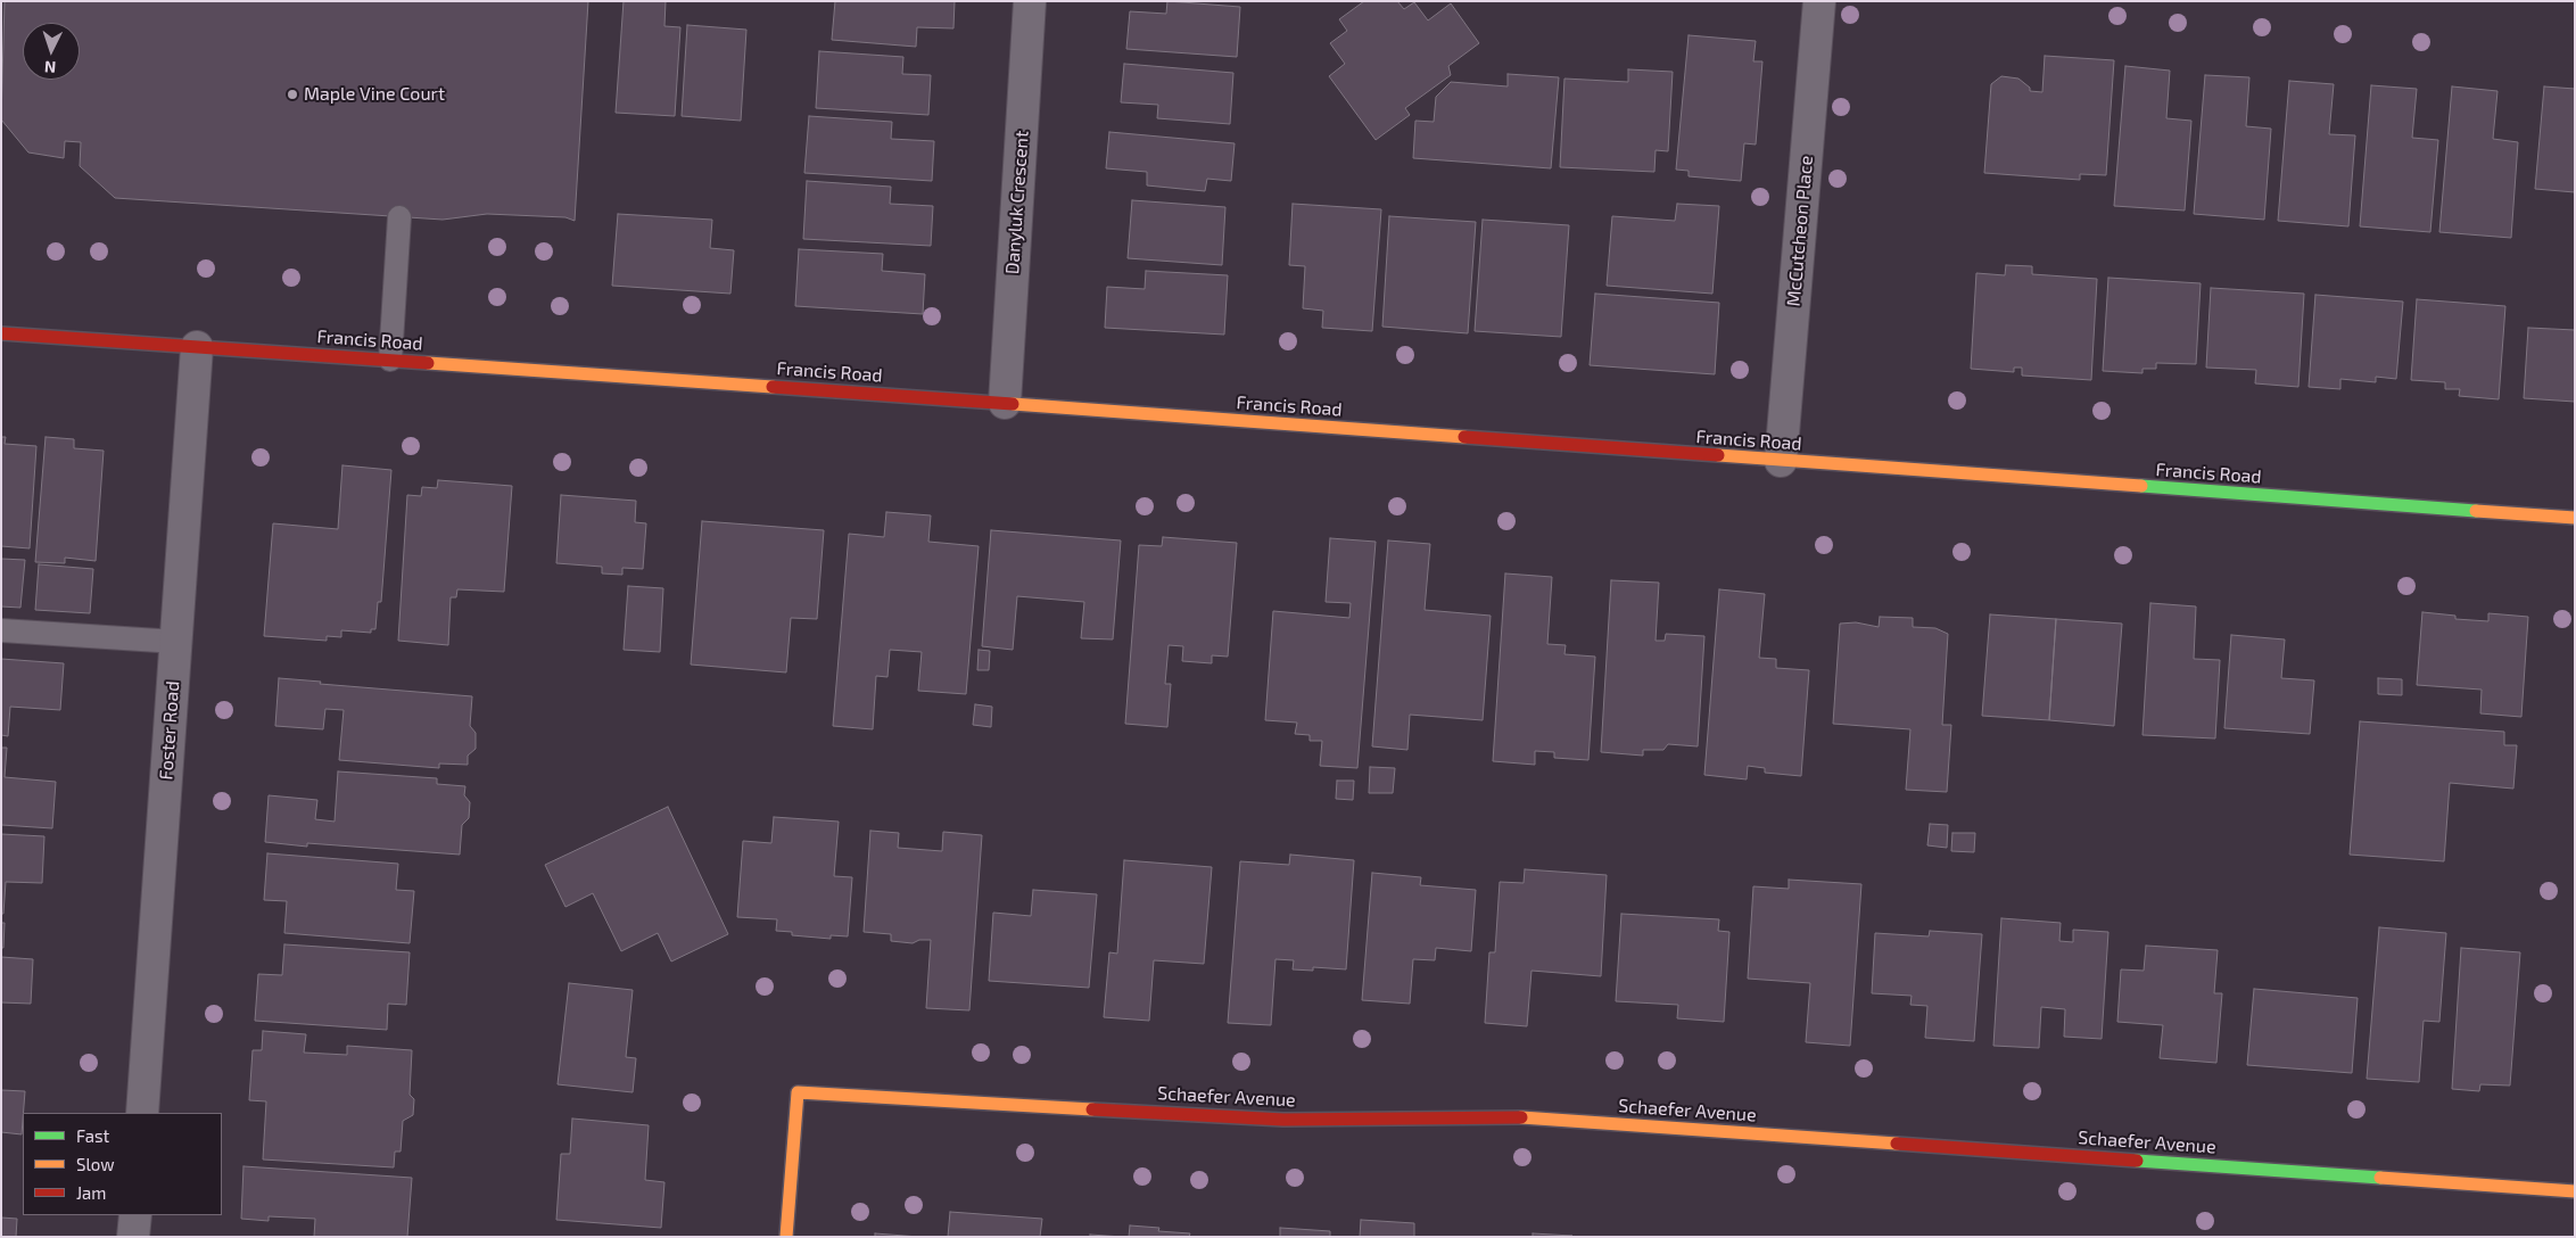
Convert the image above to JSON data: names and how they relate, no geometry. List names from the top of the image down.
{
  "streets": {
    "street": [
      "Danyluk Crescent",
      "McCutcheon Place",
      "Francis Road",
      "Foster Road",
      "Schaefer Avenue"
    ]
  },
  "crossings": [
    ["Danyluk Crescent", "Francis Road"],
    ["McCutcheon Place", "Francis Road"],
    ["Francis Road", "Foster Road"]
  ],
  "places": ["Maple Vine Court"],
  "legend": ["Fast", "Slow", "Jam"],
  "north": "bottom"
}
